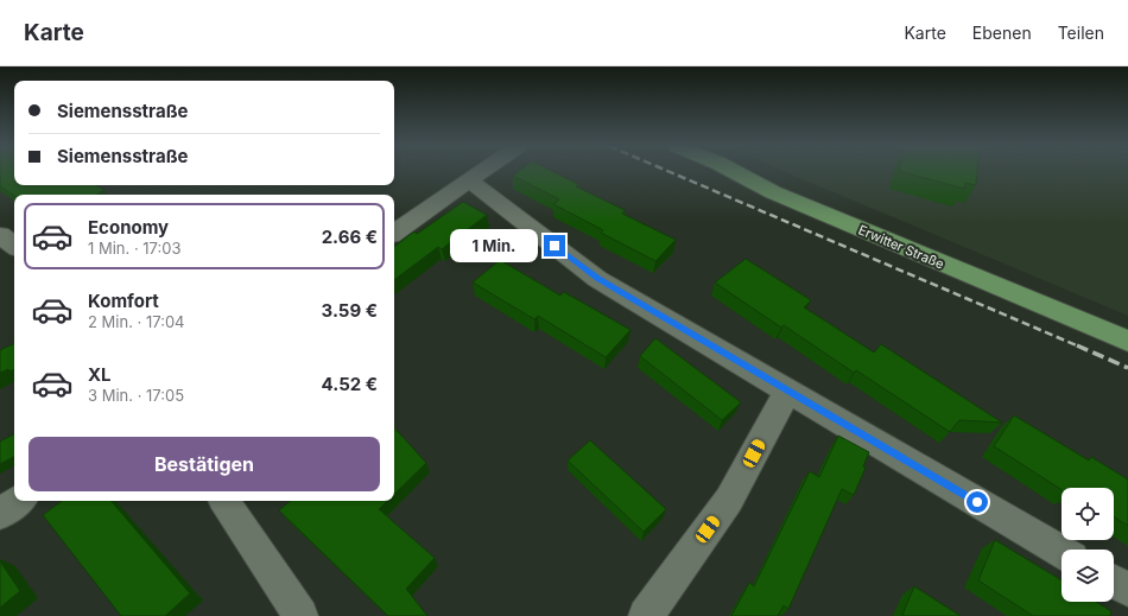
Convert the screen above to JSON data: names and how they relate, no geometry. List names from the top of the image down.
{
  "streets": {
    "main road": ["Erwitter Straße"]
  },
  "page": {
    "header": "Karte",
    "nav": ["Karte", "Ebenen", "Teilen"],
    "banner": ["Siemensstraße", "Siemensstraße"],
    "list": [
      {
        "name": "Economy",
        "note": "1 Min. · 17:03",
        "value": "2.66 €"
      },
      {
        "name": "Komfort",
        "note": "2 Min. · 17:04",
        "value": "3.59 €"
      },
      {
        "name": "XL",
        "note": "3 Min. · 17:05",
        "value": "4.52 €"
      }
    ],
    "bubble": "1 Min.",
    "buttons": "Bestätigen"
  }
}
